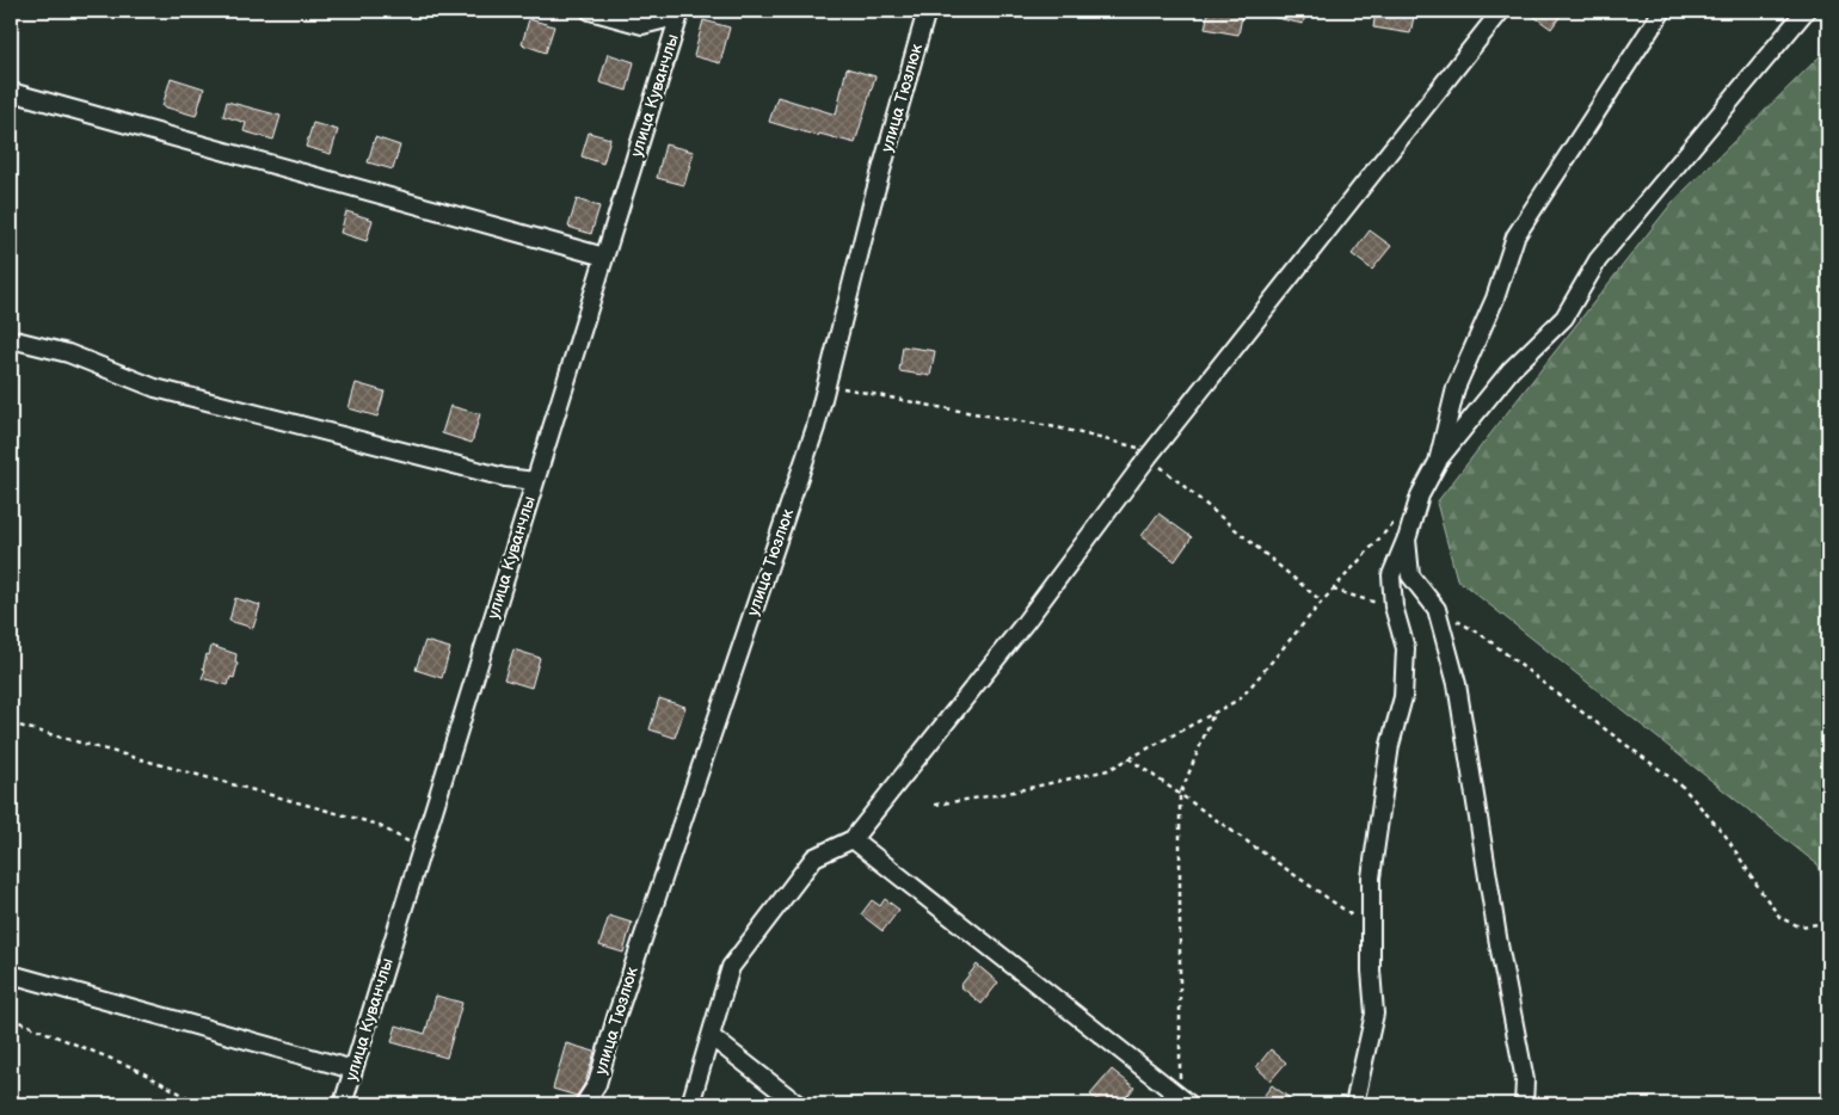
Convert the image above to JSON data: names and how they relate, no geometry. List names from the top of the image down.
{
  "streets": {
    "street": ["улица Куванчлы", "улица Тюзлюк"]
  }
}
